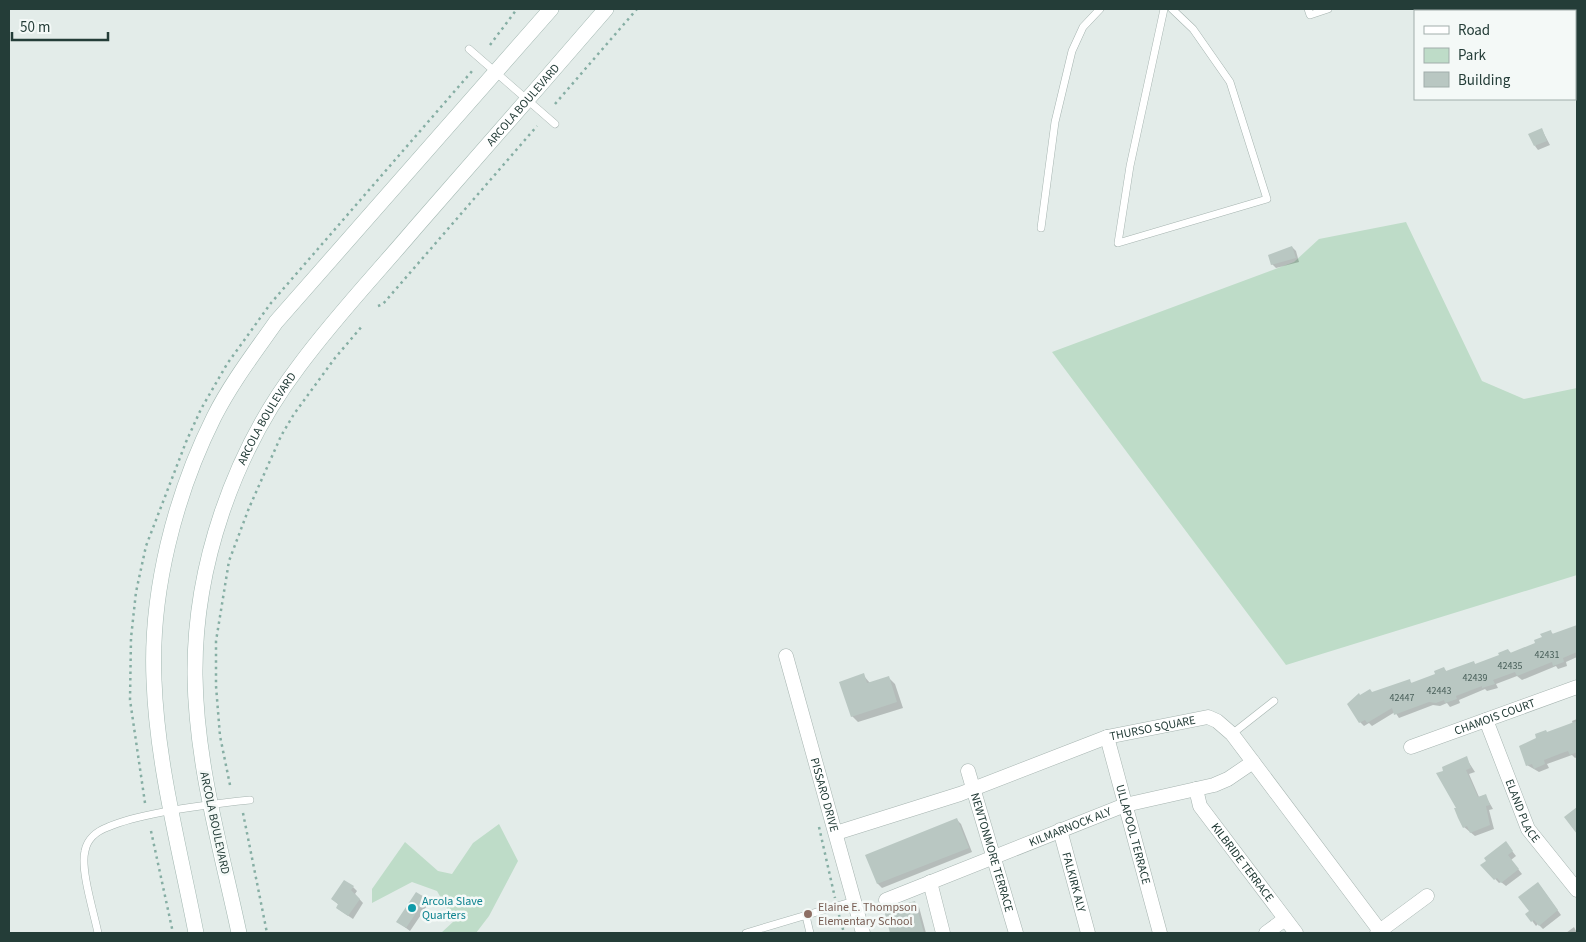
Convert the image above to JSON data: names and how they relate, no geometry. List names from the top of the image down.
{
  "streets": {
    "main road": ["ARCOLA BOULEVARD"],
    "street": [
      "CHAMOIS COURT",
      "THURSO SQUARE",
      "PISSARO DRIVE",
      "ELAND PLACE",
      "KILMARNOCK ALY",
      "ULLAPOOL TERRACE",
      "NEWTONMORE TERRACE",
      "KILBRIDE TERRACE",
      "FALKIRK ALY"
    ]
  },
  "crossings": [
    ["CHAMOIS COURT", "ELAND PLACE"],
    ["THURSO SQUARE", "PISSARO DRIVE"],
    ["THURSO SQUARE", "KILMARNOCK ALY"],
    ["THURSO SQUARE", "ULLAPOOL TERRACE"],
    ["THURSO SQUARE", "NEWTONMORE TERRACE"],
    ["KILMARNOCK ALY", "ULLAPOOL TERRACE"],
    ["KILMARNOCK ALY", "NEWTONMORE TERRACE"],
    ["KILMARNOCK ALY", "KILBRIDE TERRACE"],
    ["KILMARNOCK ALY", "FALKIRK ALY"]
  ],
  "places": ["Arcola Slave Quarters", "Elaine E. Thompson Elementary School"],
  "house_numbers": [
    "42431",
    "42435",
    "42439",
    "42443",
    "42447"
  ],
  "legend": ["Road", "Park", "Building"],
  "scale_bar": "50 m"
}
